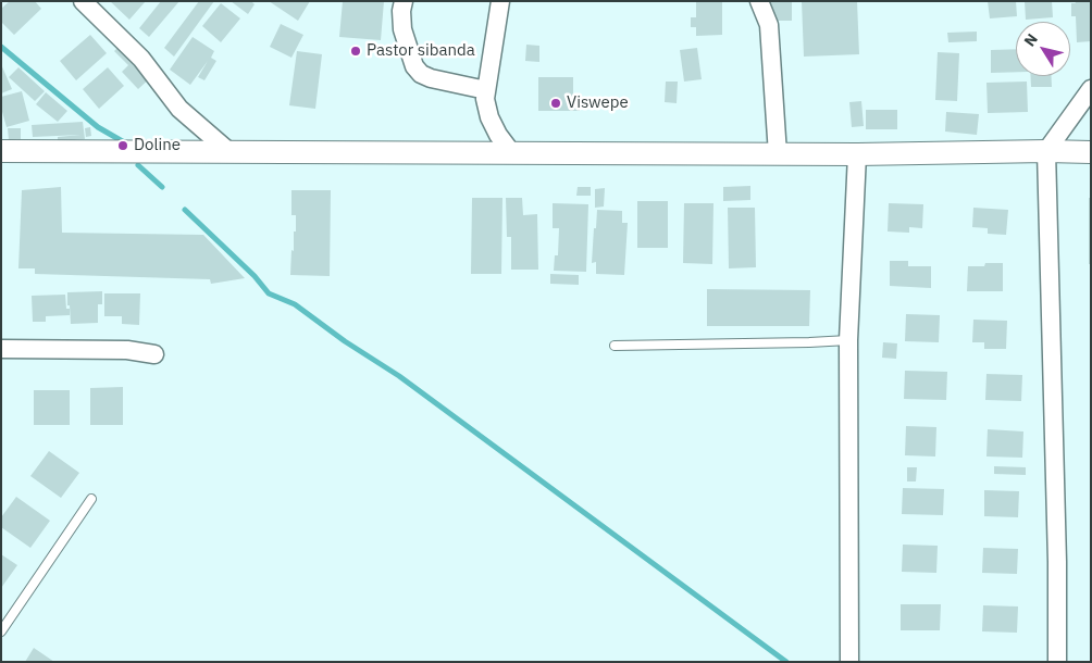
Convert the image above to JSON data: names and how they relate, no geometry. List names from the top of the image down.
{
  "places": ["Pastor sibanda", "Viswepe", "Doline"],
  "north": "top left"
}
